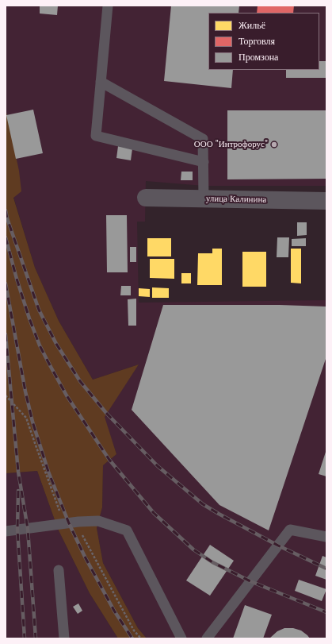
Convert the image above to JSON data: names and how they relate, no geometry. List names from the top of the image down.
{
  "streets": {
    "street": ["улица Калинина"]
  },
  "places": ["ООО \"Интрофорус\""],
  "legend": ["Жильё", "Торговля", "Промзона"]
}
